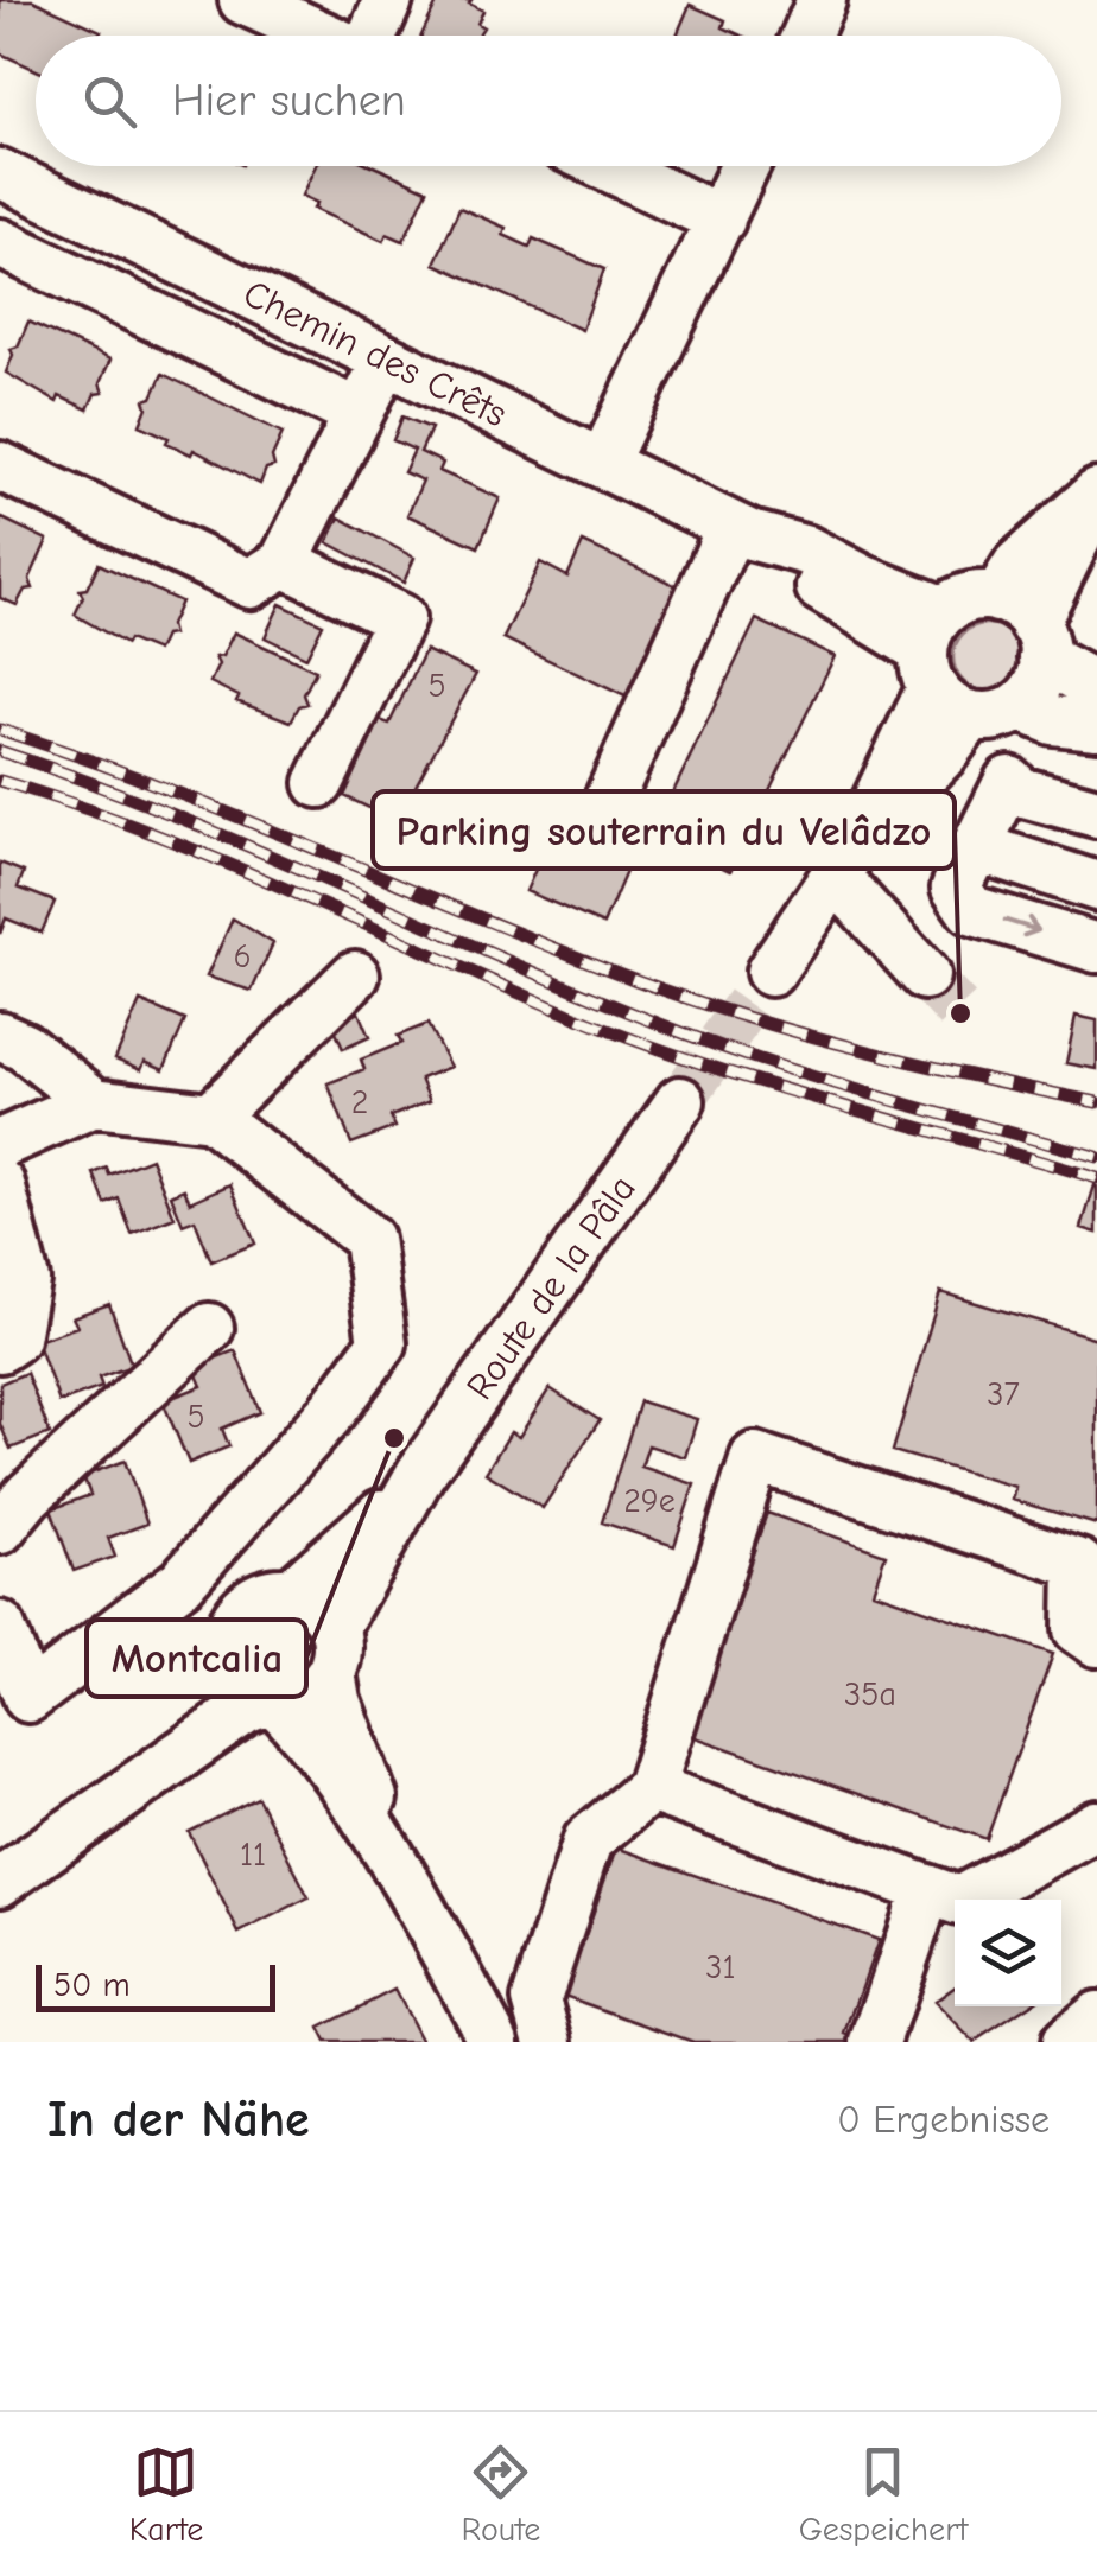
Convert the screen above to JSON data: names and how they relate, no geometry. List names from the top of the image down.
{
  "streets": {
    "street": ["Chemin des Crêts", "Route de la Pâla"]
  },
  "places": ["Parking souterrain du Velâdzo", "Montcalia"],
  "house_numbers": [
    "5",
    "6",
    "2",
    "37",
    "5",
    "29e",
    "35a",
    "11",
    "31"
  ],
  "scale_bar": "50 m",
  "page": {
    "search": "Hier suchen",
    "scale": "50 m",
    "heading": ["In der Nähe", "0 Ergebnisse"],
    "nav": ["Karte", "Route", "Gespeichert"]
  }
}
